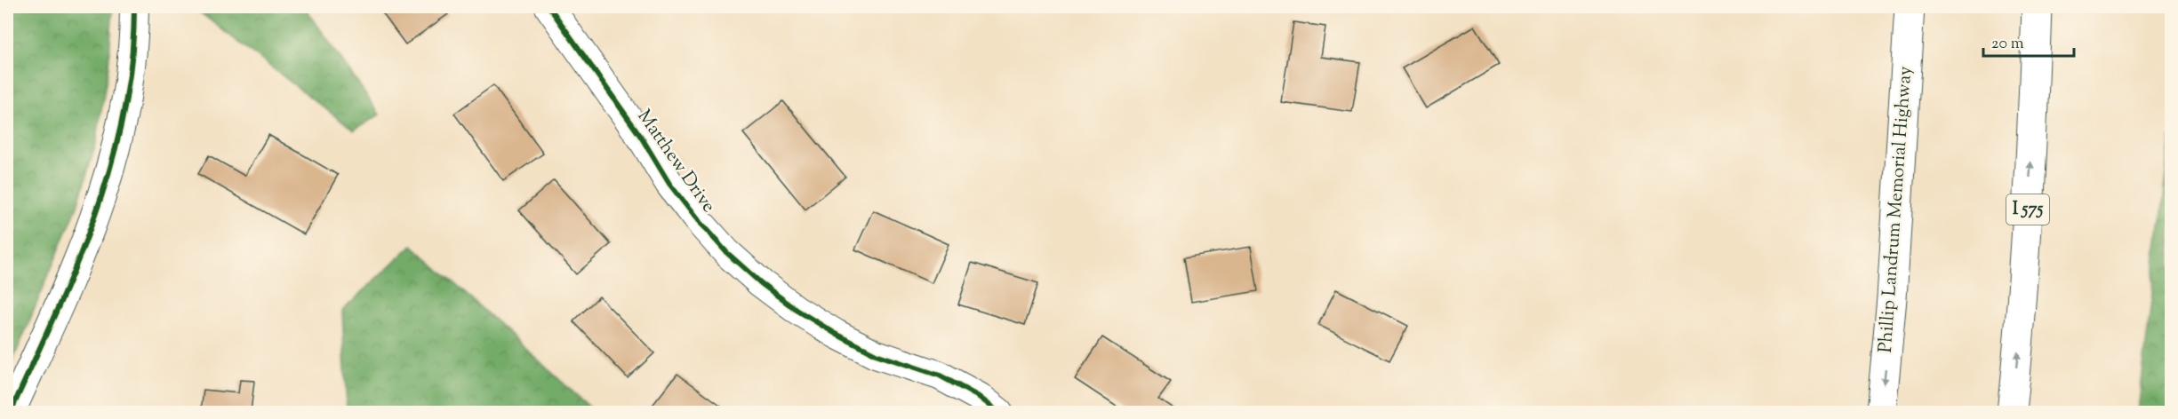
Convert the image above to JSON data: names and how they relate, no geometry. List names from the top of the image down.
{
  "streets": {
    "highway": ["Phillip Landrum Memorial Highway", "I 575"],
    "street": ["Matthew Drive"]
  },
  "scale_bar": "20 m"
}
